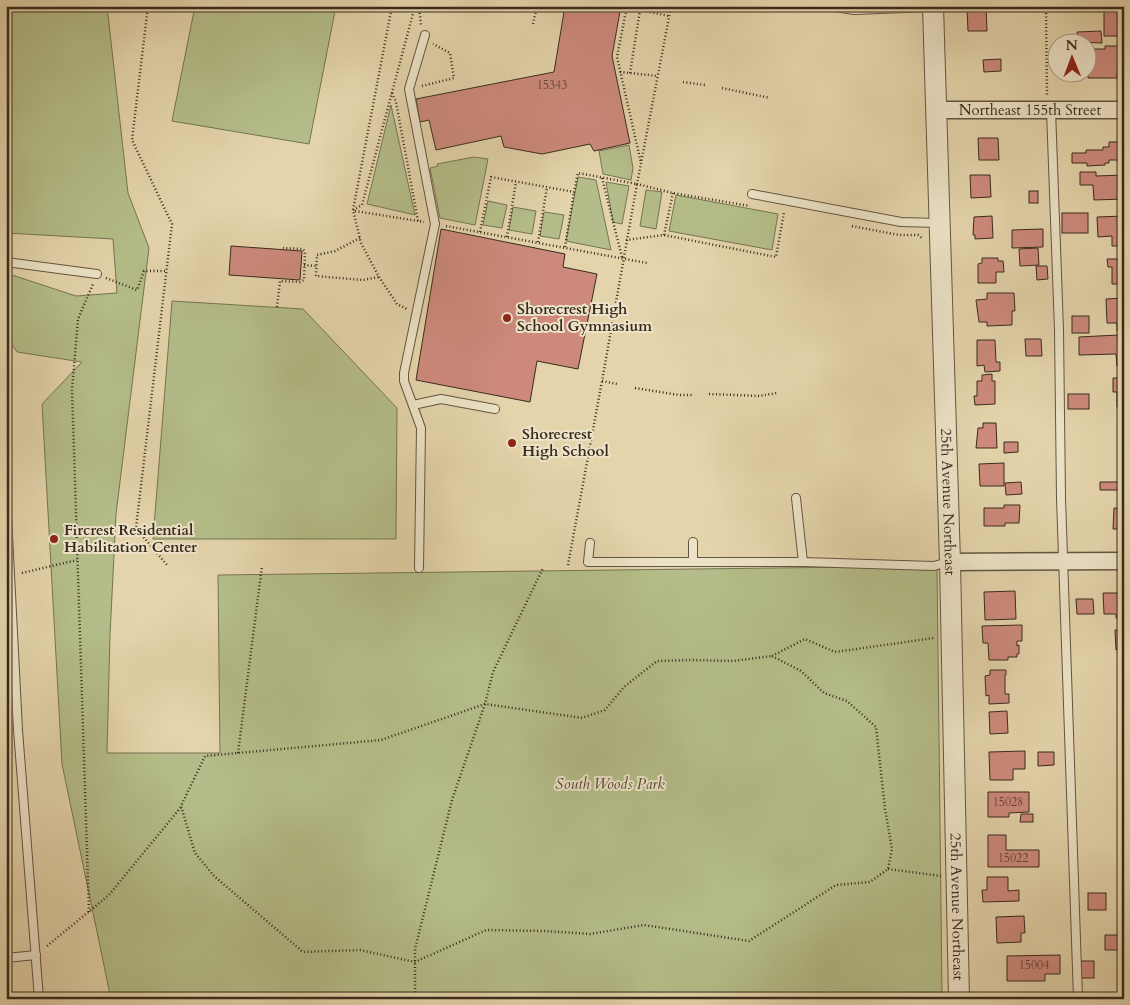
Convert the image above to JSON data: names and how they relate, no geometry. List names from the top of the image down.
{
  "streets": {
    "street": ["Northeast 155th Street", "25th Avenue Northeast"]
  },
  "crossings": [
    ["Northeast 155th Street", "25th Avenue Northeast"]
  ],
  "parks": ["South Woods Park"],
  "places": ["Shorecrest High School Gymnasium", "Shorecrest High School", "Fircrest Residential Habilitation Center"],
  "house_numbers": [
    "15343",
    "15028",
    "15022",
    "15004"
  ],
  "north": "top"
}
